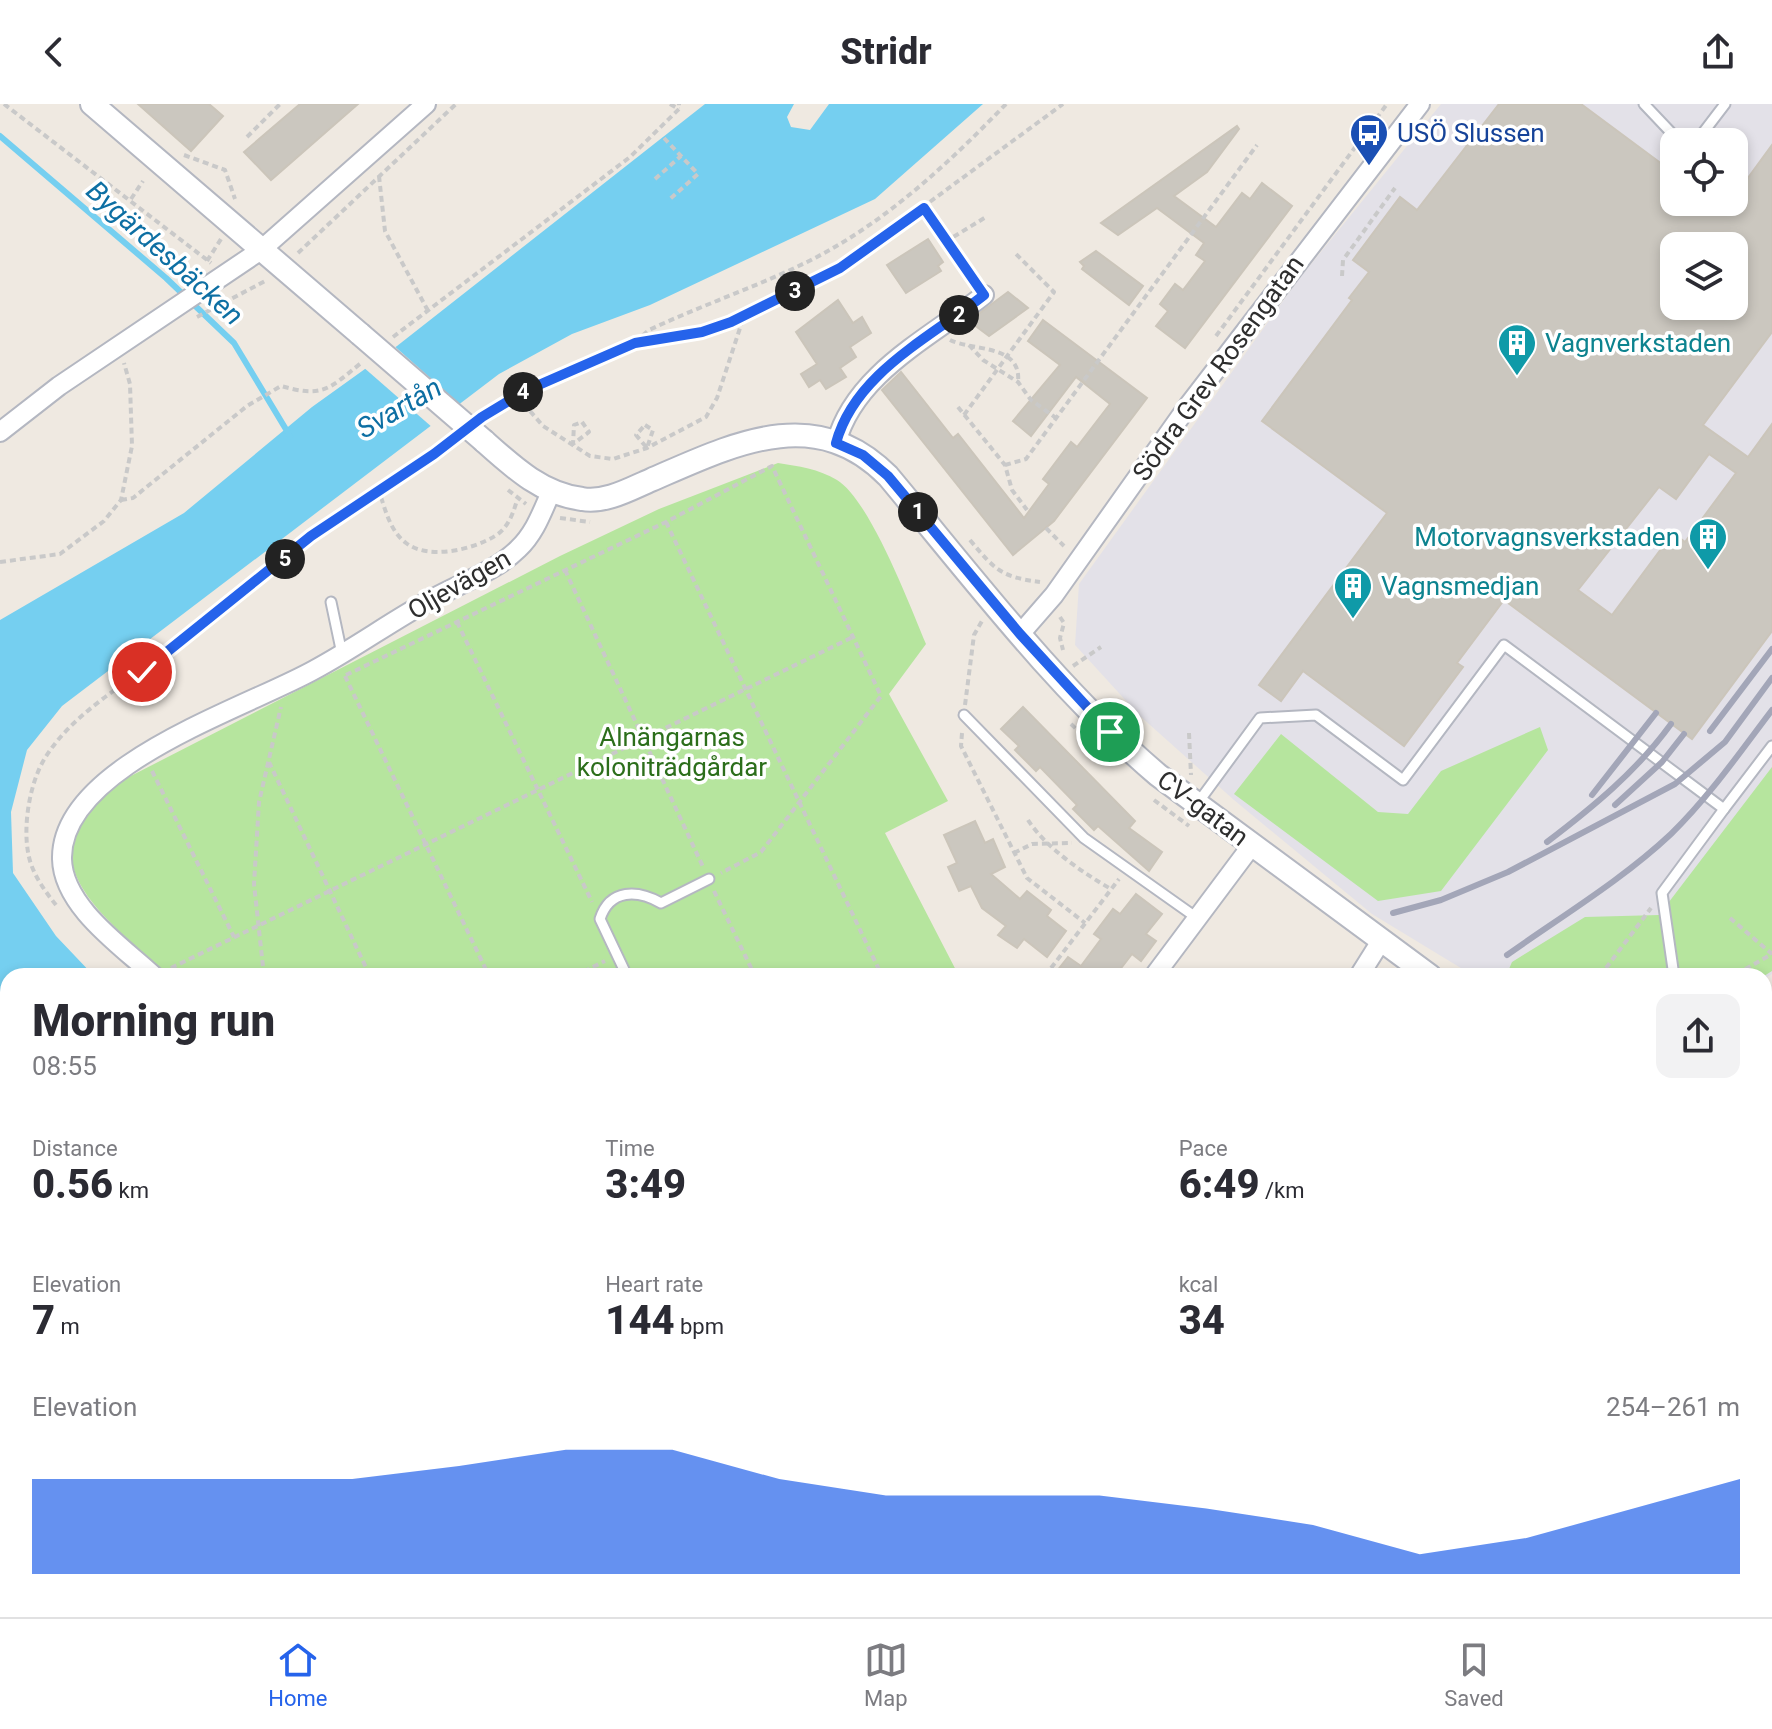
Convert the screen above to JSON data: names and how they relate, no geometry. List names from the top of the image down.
{
  "streets": {
    "street": ["Södra Grev Rosengatan", "Oljevägen", "CV-gatan"]
  },
  "crossings": [
    ["Södra Grev Rosengatan", "CV-gatan"]
  ],
  "water": ["Bygärdesbäcken", "Svartån"],
  "parks": ["Alnängarnas koloniträdgårdar"],
  "places": {
    "bus stop": ["USÖ Slussen"],
    "building": ["Vagnverkstaden", "Motorvagnsverkstaden", "Vagnsmedjan"]
  },
  "page": {
    "header": "Stridr",
    "pins": [
      "3",
      "2",
      "4",
      "1",
      "5"
    ],
    "heading": ["Morning run", "08:55"],
    "stats": [
      ["Distance", "0.56 km"],
      ["Time", "3:49"],
      ["Pace", "6:49 /km"],
      ["Elevation", "7 m"],
      ["Heart rate", "144 bpm"],
      ["kcal", "34"]
    ],
    "chart": ["Elevation", "254–261 m"],
    "tabs": ["Home", "Map", "Saved"]
  }
}
